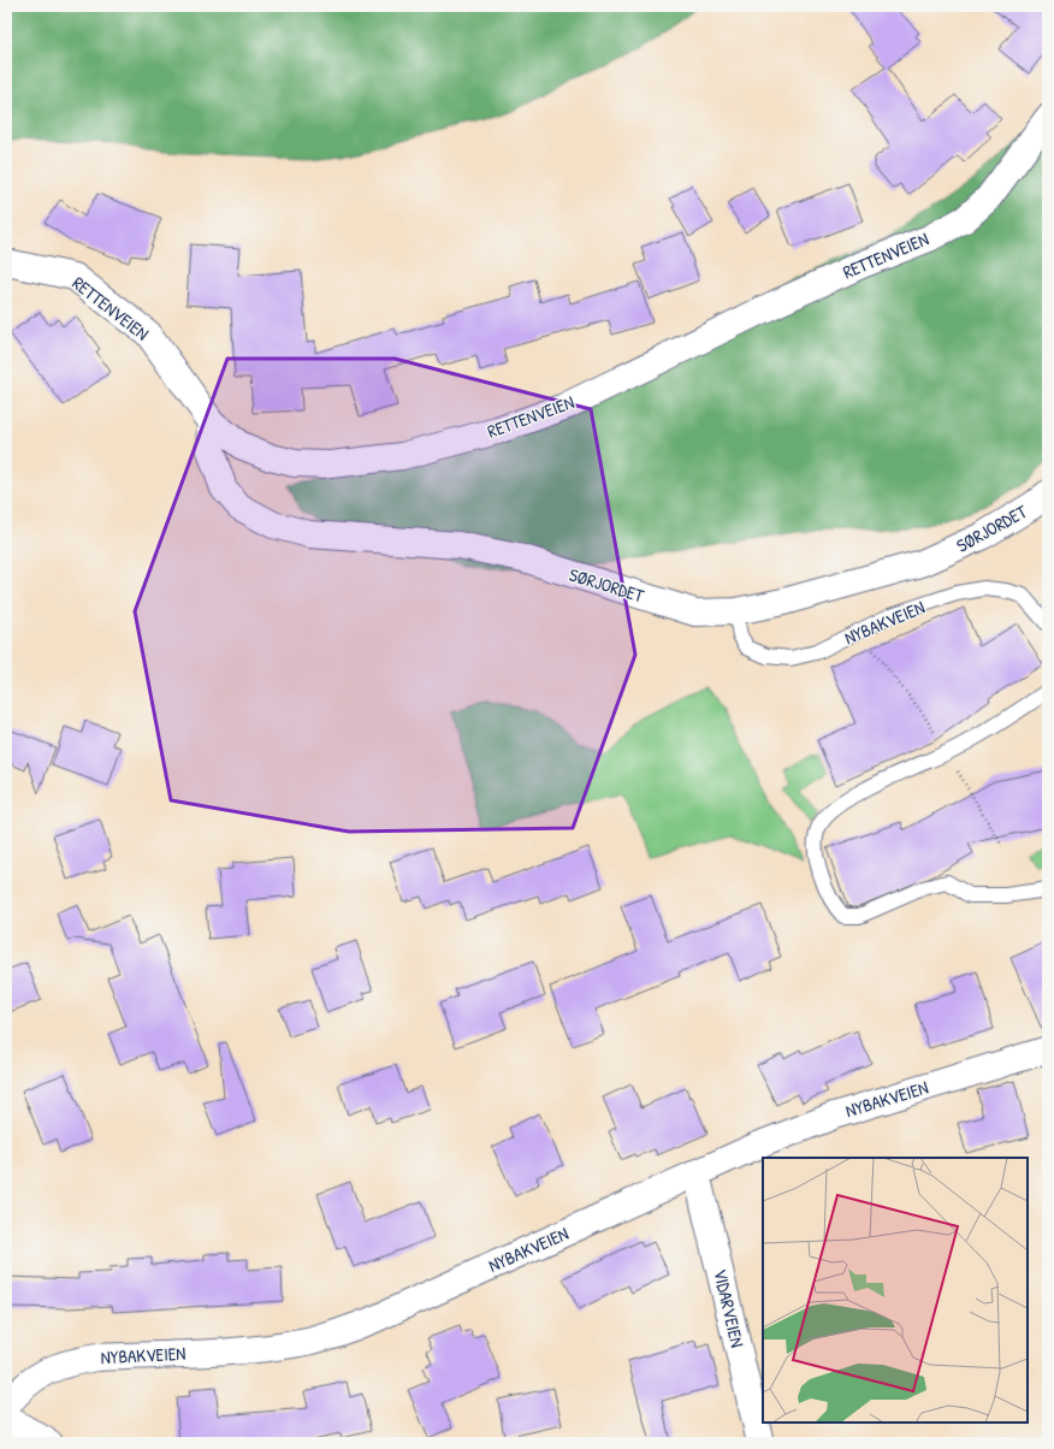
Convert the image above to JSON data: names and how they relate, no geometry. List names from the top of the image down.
{
  "streets": {
    "street": [
      "RETTENVEIEN",
      "SØRJORDET",
      "NYBAKVEIEN",
      "VIDARVEIEN"
    ]
  },
  "crossings": [
    ["RETTENVEIEN", "SØRJORDET"],
    ["SØRJORDET", "NYBAKVEIEN"],
    ["NYBAKVEIEN", "VIDARVEIEN"]
  ]
}
